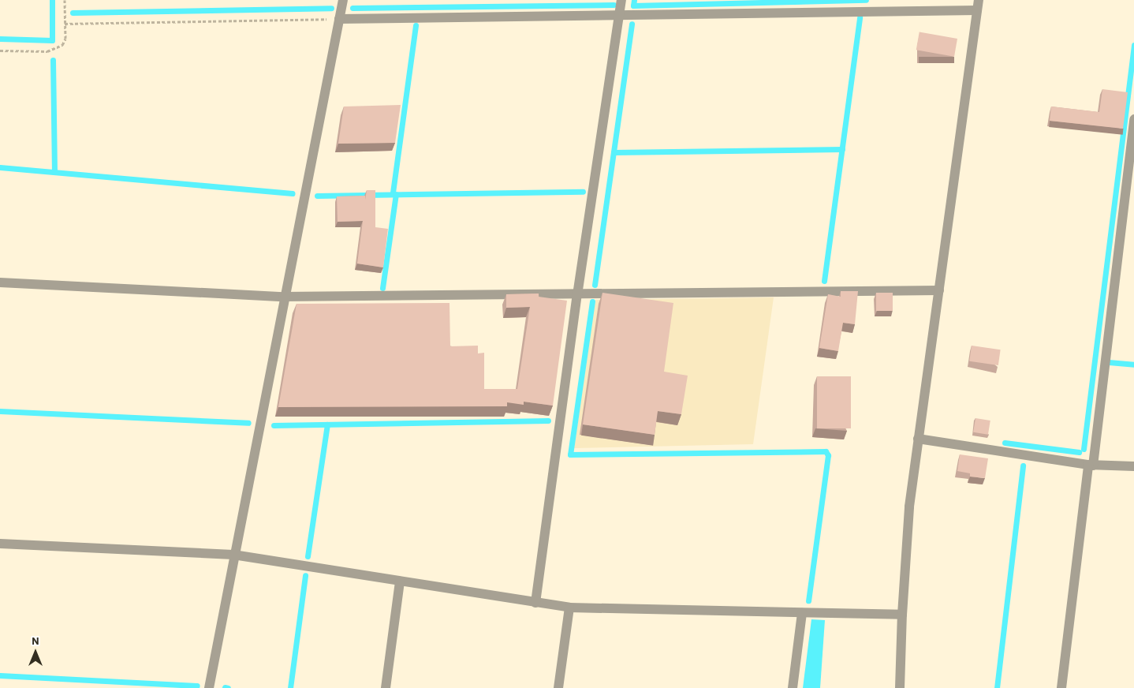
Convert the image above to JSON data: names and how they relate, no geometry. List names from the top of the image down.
{
  "north": "top"
}
